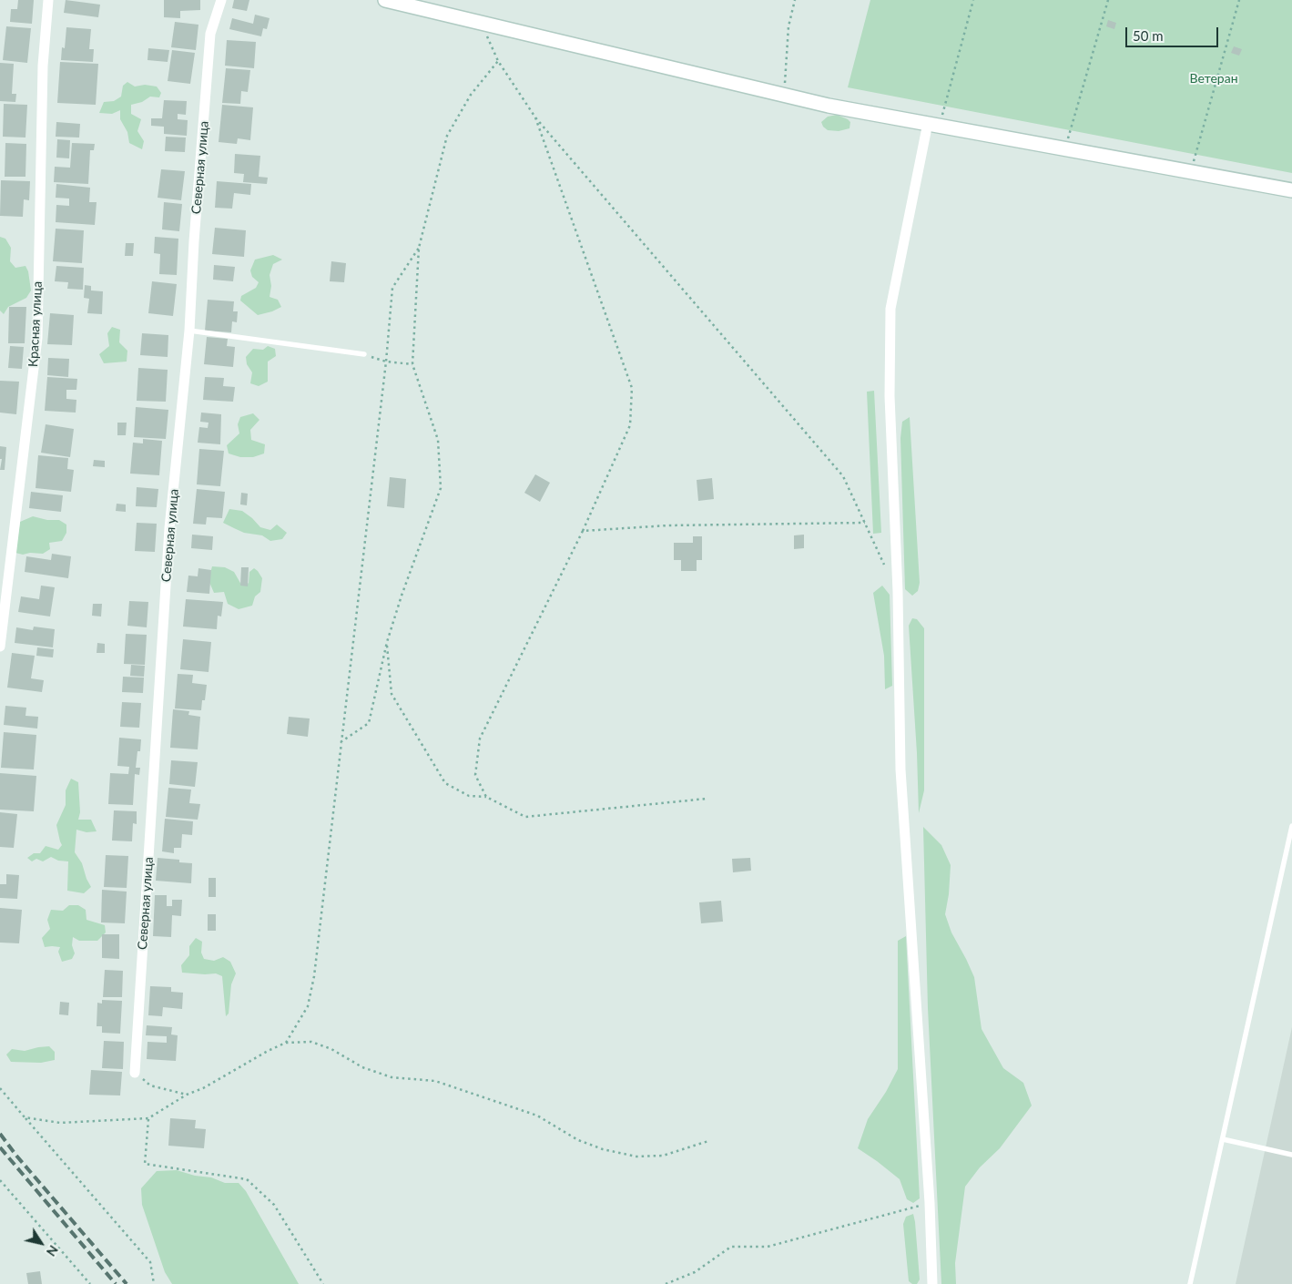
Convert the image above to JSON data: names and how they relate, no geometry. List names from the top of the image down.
{
  "streets": {
    "street": ["Северная улица", "Красная улица"]
  },
  "parks": ["Ветеран"],
  "scale_bar": "50 m",
  "north": "bottom right"
}
